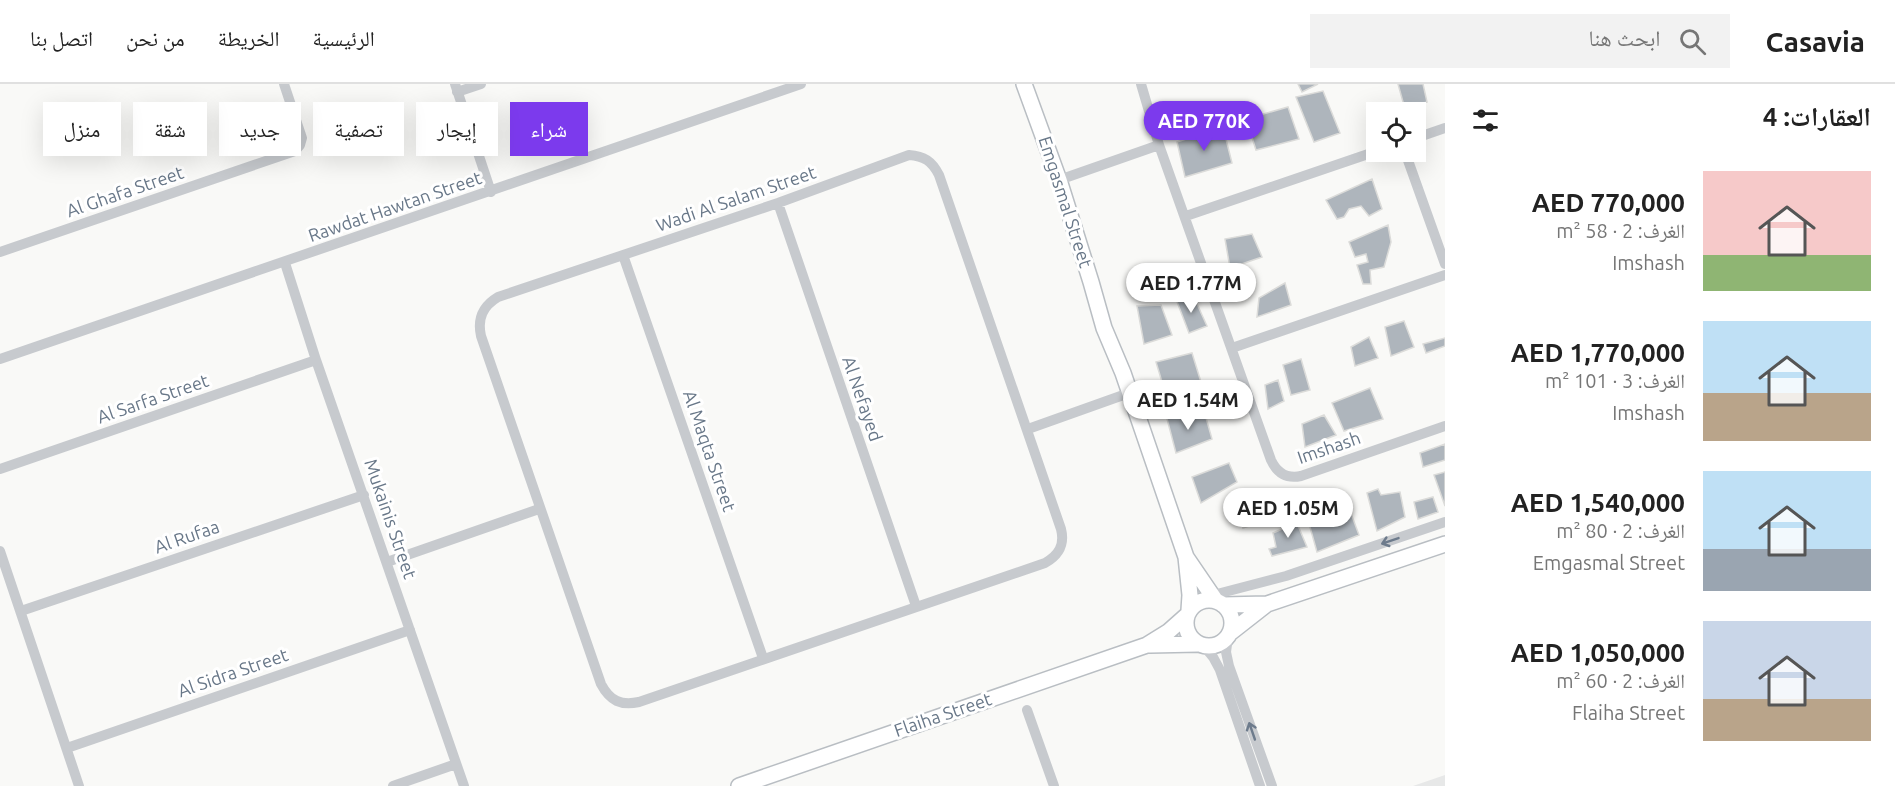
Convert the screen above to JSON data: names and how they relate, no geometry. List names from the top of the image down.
{
  "streets": {
    "street": [
      "Al Ghafa Street",
      "Wadi Al Salam Street",
      "Emgasmal Street",
      "Rawdat Hawtan Street",
      "Al Sarfa Street",
      "Al Nefayed",
      "Imshash",
      "Al Maqta Street",
      "Mukainis Street",
      "Al Rufaa",
      "Al Sidra Street",
      "Flaiha Street"
    ]
  },
  "crossings": [
    ["Wadi Al Salam Street", "Al Nefayed"],
    ["Wadi Al Salam Street", "Al Maqta Street"],
    ["Emgasmal Street", "Flaiha Street"],
    ["Rawdat Hawtan Street", "Mukainis Street"],
    ["Al Sarfa Street", "Mukainis Street"],
    ["Mukainis Street", "Al Rufaa"],
    ["Mukainis Street", "Al Sidra Street"]
  ],
  "page": {
    "header": "Casavia",
    "search": "ابحث هنا",
    "nav": [
      "الرئيسية",
      "الخريطة",
      "من نحن",
      "اتصل بنا"
    ],
    "heading": "العقارات: 4",
    "price": [
      "AED 770K",
      "AED 1.77M",
      "AED 1.54M",
      "AED 1.05M"
    ],
    "chip": [
      "شراء",
      "إيجار",
      "تصفية",
      "جديد",
      "شقة",
      "منزل"
    ],
    "list": [
      {
        "name": "AED 770,000",
        "note": "الغرف: 2 · 58 m² · Imshash"
      },
      {
        "name": "AED 1,770,000",
        "note": "الغرف: 3 · 101 m² · Imshash"
      },
      {
        "name": "AED 1,540,000",
        "note": "الغرف: 2 · 80 m² · Emgasmal Street"
      },
      {
        "name": "AED 1,050,000",
        "note": "الغرف: 2 · 60 m² · Flaiha Street"
      }
    ]
  }
}
